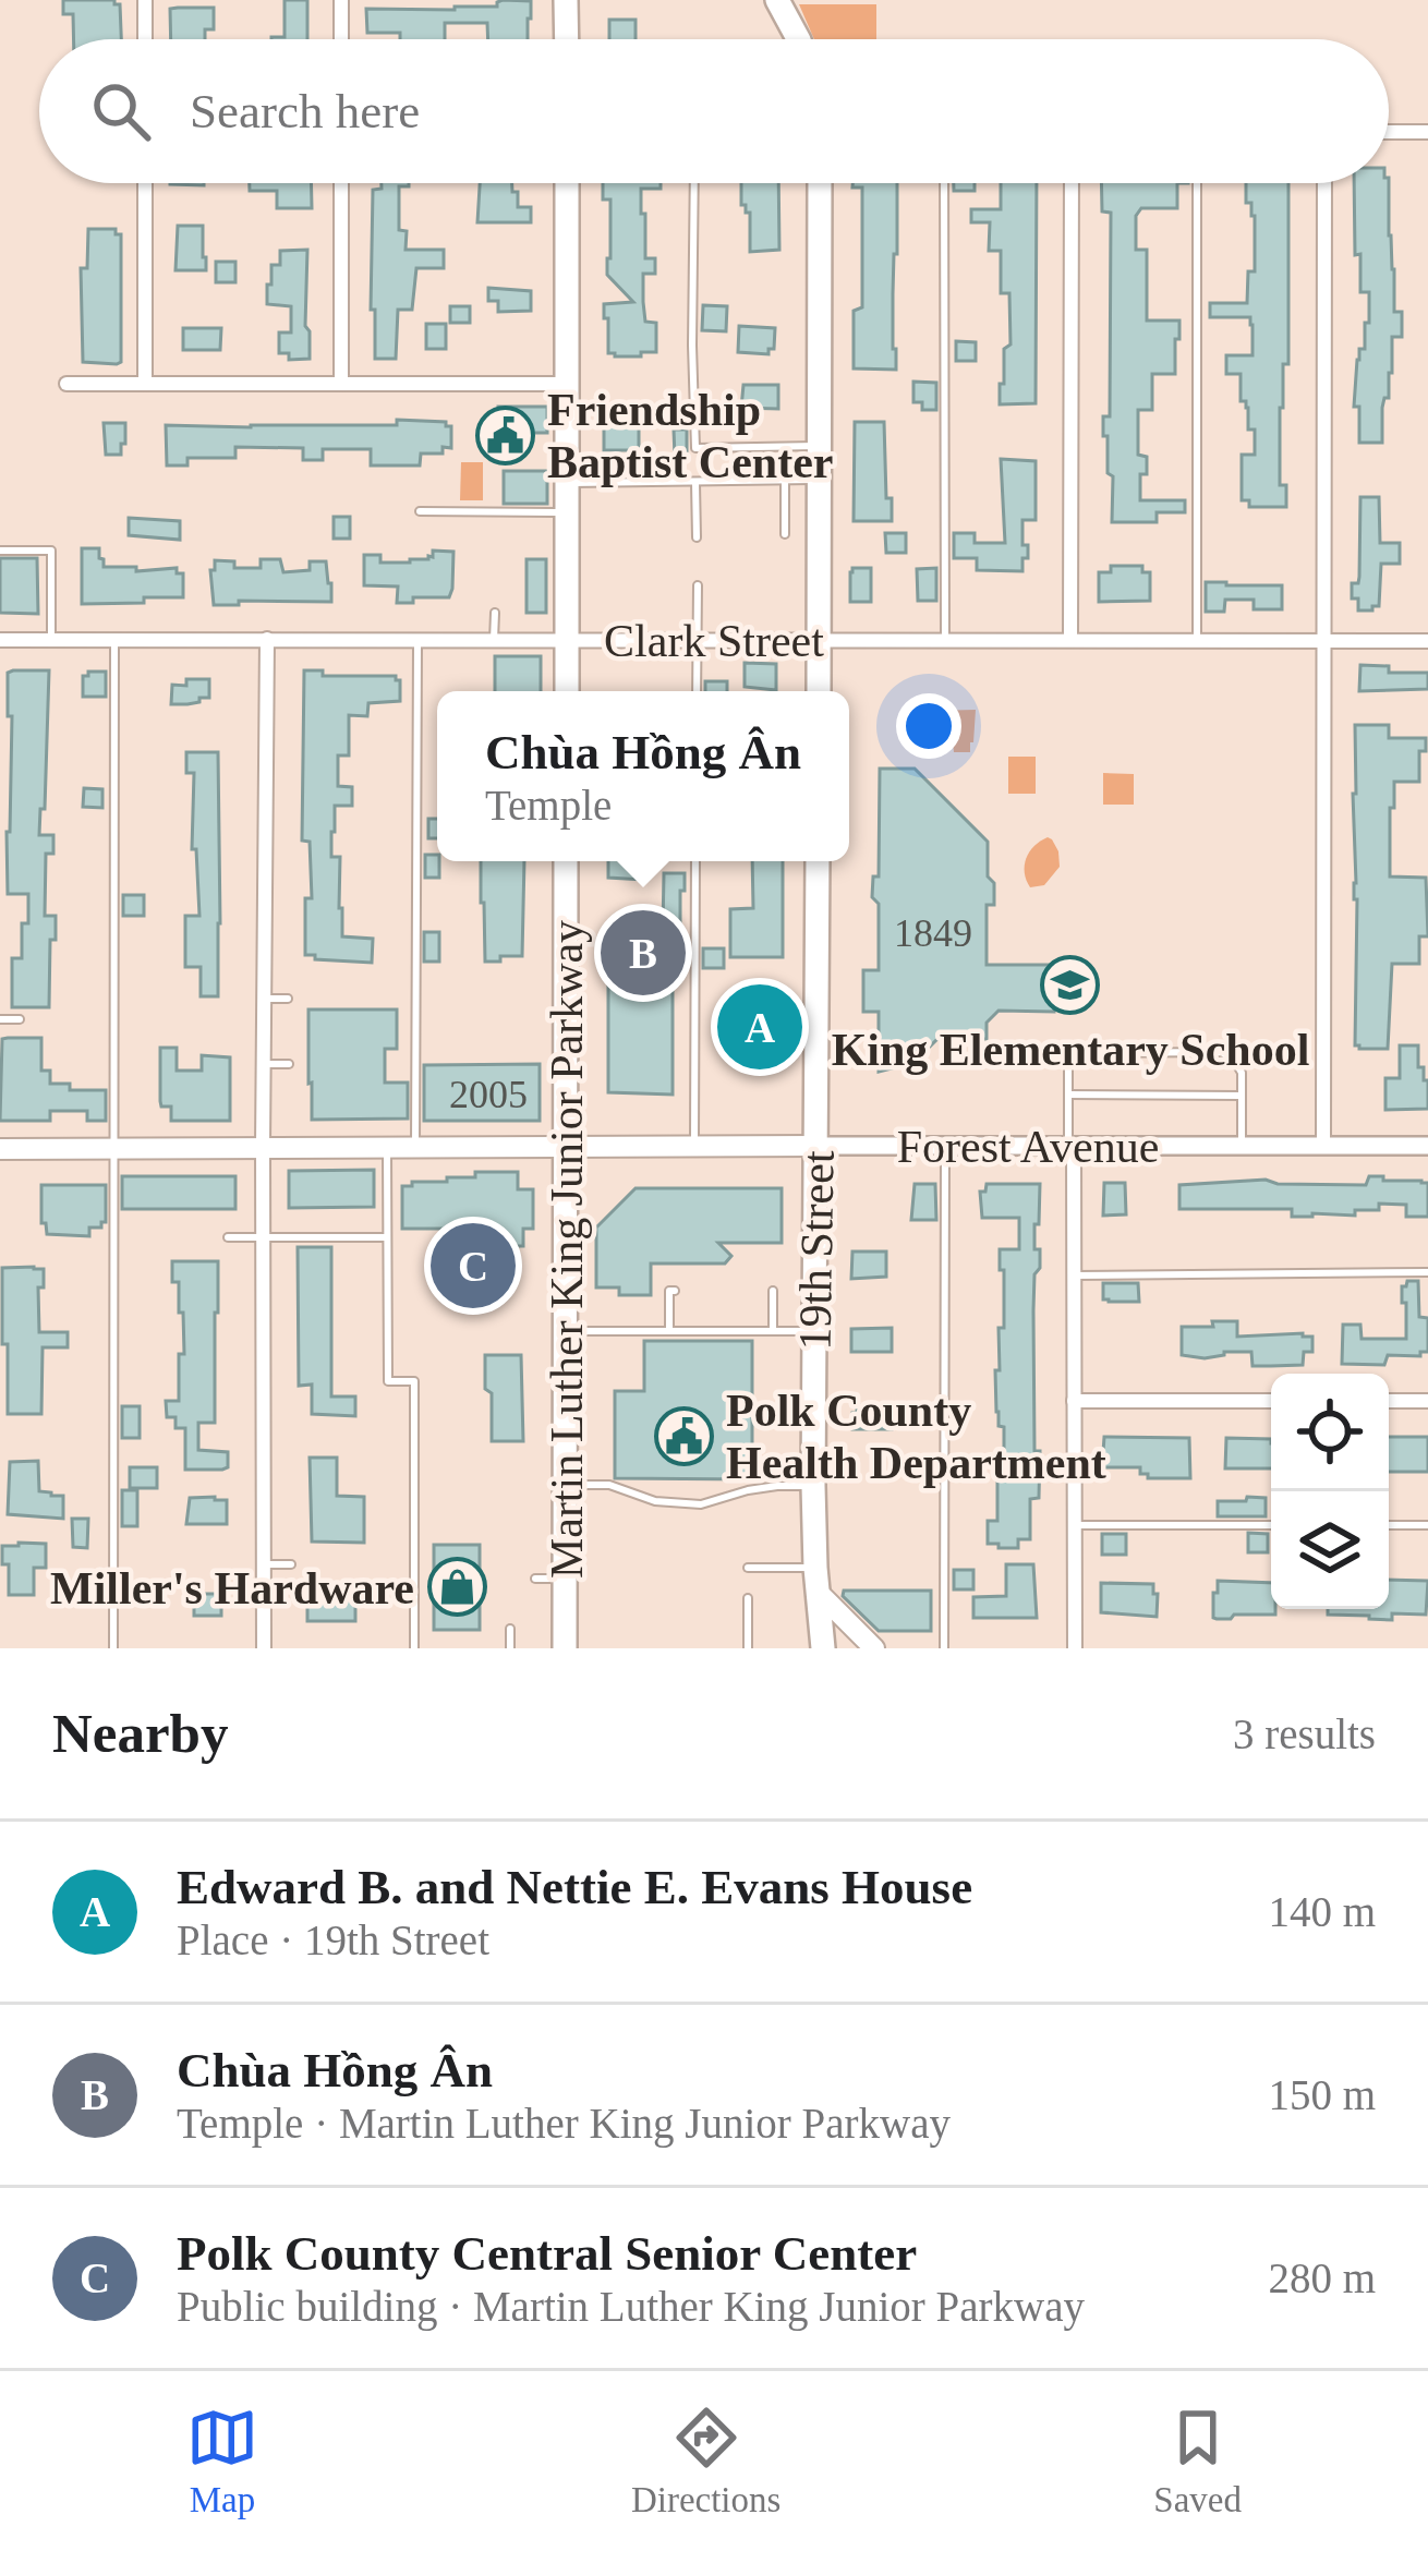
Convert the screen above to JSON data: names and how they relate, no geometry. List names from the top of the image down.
{
  "streets": {
    "main road": ["Forest Avenue", "Martin Luther King Junior Parkway", "19th Street"],
    "street": ["Clark Street"]
  },
  "crossings": [
    ["Forest Avenue", "Martin Luther King Junior Parkway"],
    ["Forest Avenue", "19th Street"]
  ],
  "places": {
    "public building": ["Friendship Baptist Center", "Polk County Health Department"],
    "school or university": ["King Elementary School"],
    "shop": ["Miller's Hardware"]
  },
  "house_numbers": ["1849", "2005"],
  "page": {
    "search": "Search here",
    "popup": ["Chùa Hồng Ân", "Temple"],
    "pins": ["B", "A", "C"],
    "heading": ["Nearby", "3 results"],
    "list": [
      {
        "mark": "A",
        "name": "Edward B. and Nettie E. Evans House",
        "note": "Place · 19th Street",
        "value": "140 m"
      },
      {
        "mark": "B",
        "name": "Chùa Hồng Ân",
        "note": "Temple · Martin Luther King Junior Parkway",
        "value": "150 m"
      },
      {
        "mark": "C",
        "name": "Polk County Central Senior Center",
        "note": "Public building · Martin Luther King Junior Parkway",
        "value": "280 m"
      }
    ],
    "nav": ["Map", "Directions", "Saved"]
  }
}
